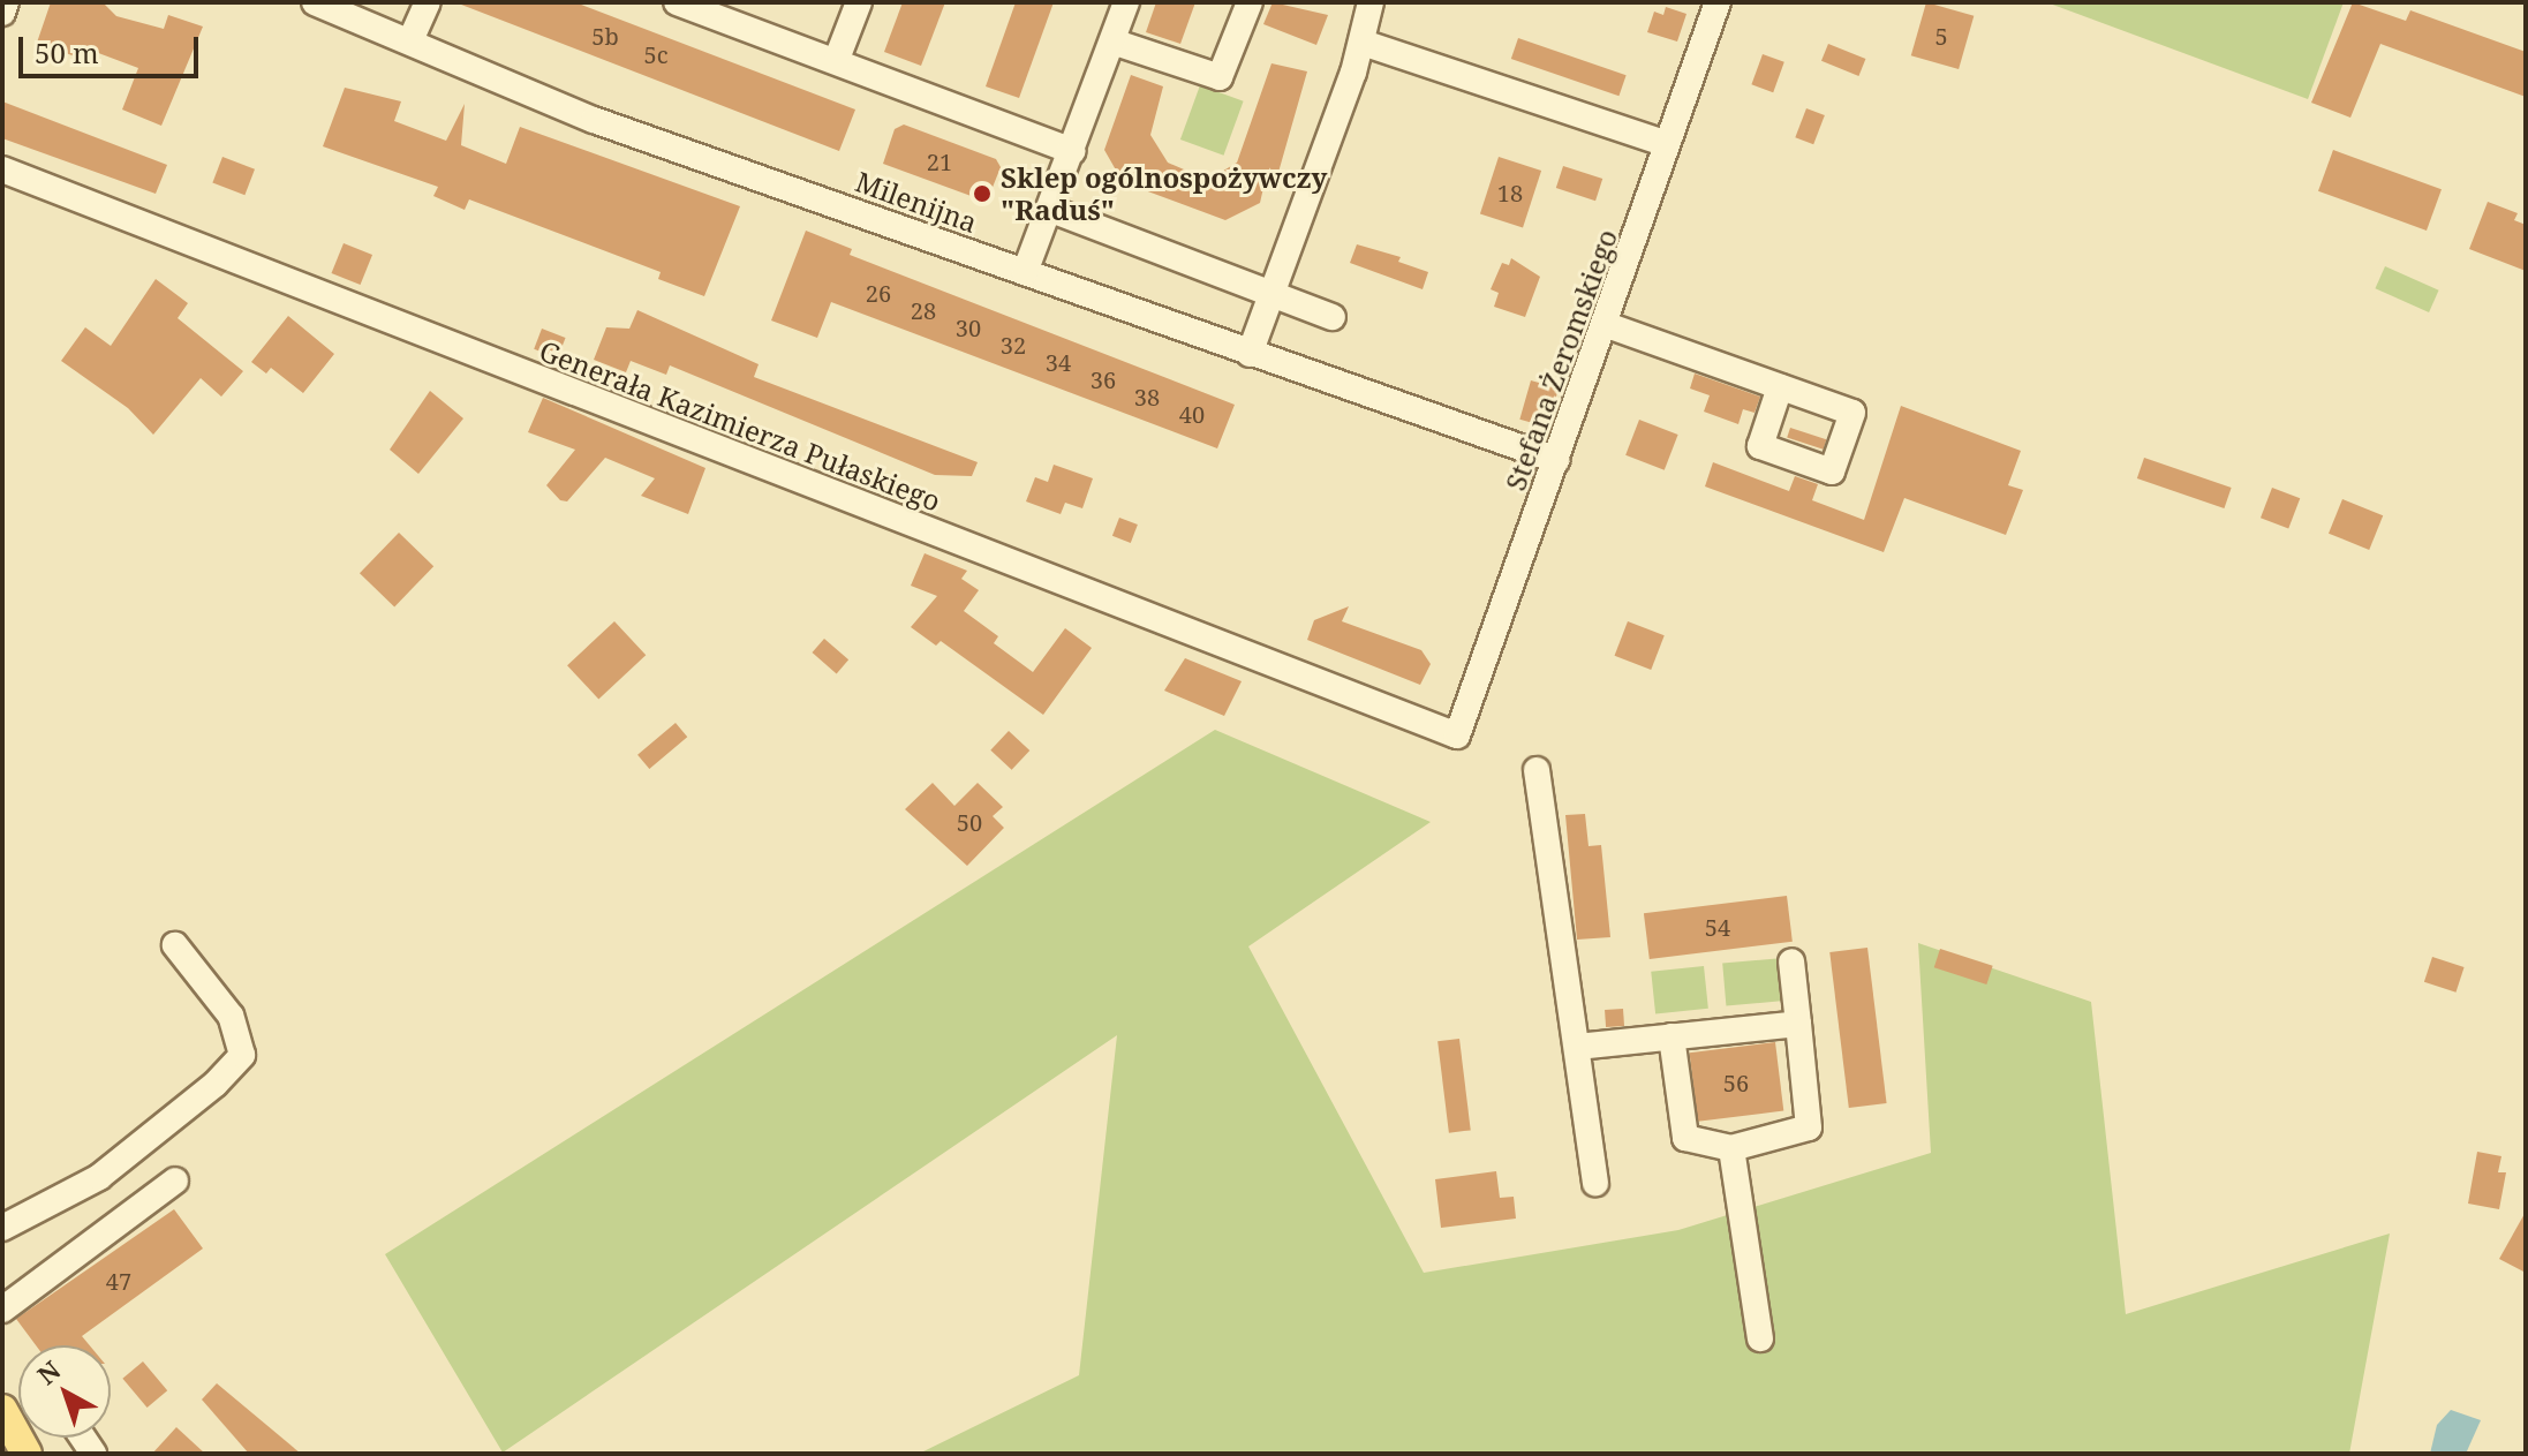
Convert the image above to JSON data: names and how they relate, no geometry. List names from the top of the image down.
{
  "streets": {
    "street": ["Milenijna", "Stefana Żeromskiego", "Generała Kazimierza Pułaskiego"]
  },
  "crossings": [
    ["Milenijna", "Stefana Żeromskiego"],
    ["Stefana Żeromskiego", "Generała Kazimierza Pułaskiego"]
  ],
  "places": ["Sklep ogólnospożywczy \"Raduś\""],
  "house_numbers": [
    "5b",
    "5",
    "5c",
    "21",
    "18",
    "26",
    "28",
    "30",
    "32",
    "34",
    "36",
    "38",
    "40",
    "50",
    "54",
    "56",
    "47"
  ],
  "scale_bar": "50 m",
  "north": "top left"
}
